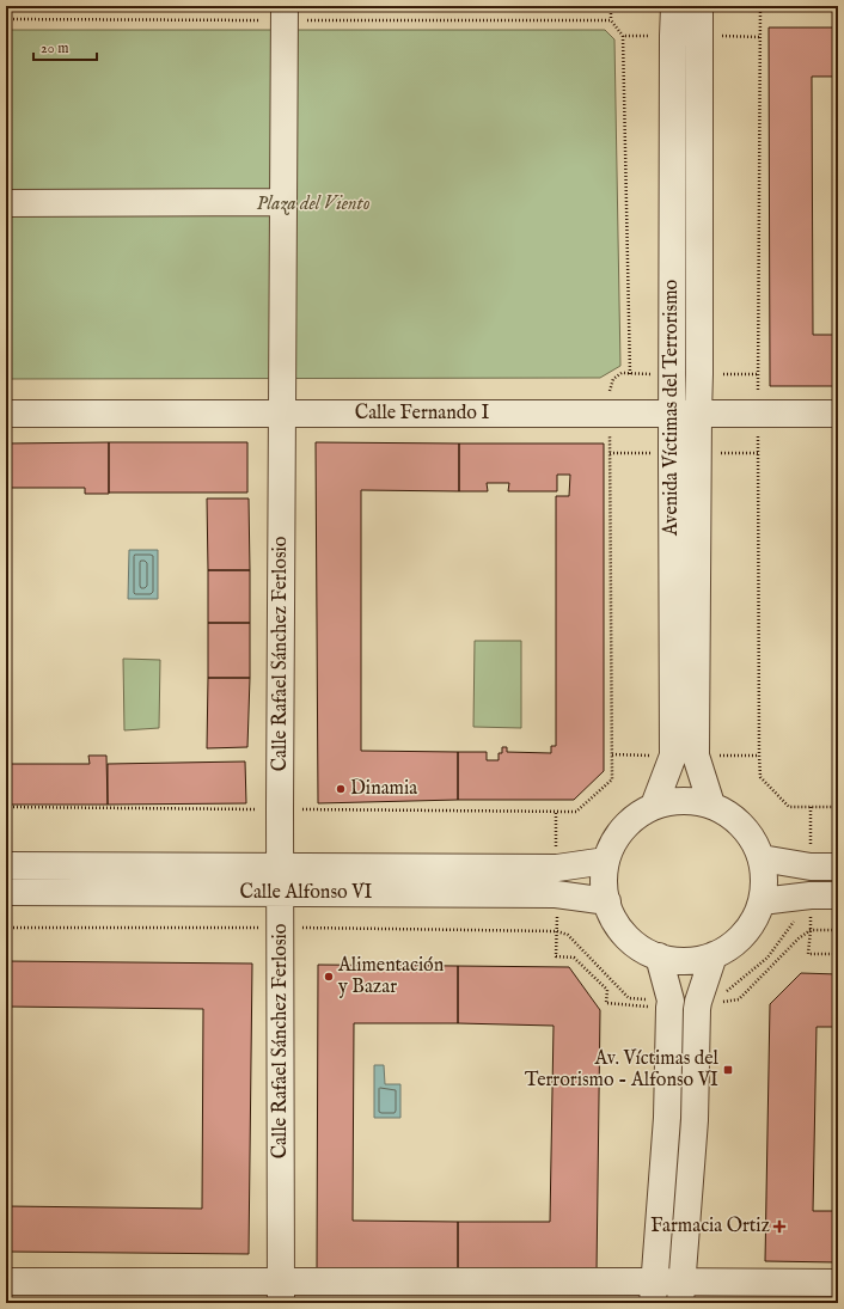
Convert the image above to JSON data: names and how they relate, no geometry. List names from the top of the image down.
{
  "streets": {
    "street": [
      "Avenida Víctimas del Terrorismo",
      "Calle Fernando I",
      "Calle Rafael Sánchez Ferlosio",
      "Calle Alfonso VI"
    ]
  },
  "crossings": [
    ["Avenida Víctimas del Terrorismo", "Calle Fernando I"],
    ["Avenida Víctimas del Terrorismo", "Calle Alfonso VI"],
    ["Calle Fernando I", "Calle Rafael Sánchez Ferlosio"],
    ["Calle Rafael Sánchez Ferlosio", "Calle Alfonso VI"]
  ],
  "parks": ["Plaza del Viento"],
  "places": {
    "other": ["Dinamia", "Alimentación y Bazar"],
    "transit": ["Av. Víctimas del Terrorismo - Alfonso VI"],
    "health": ["Farmacia Ortiz"]
  },
  "scale_bar": "20 m"
}
